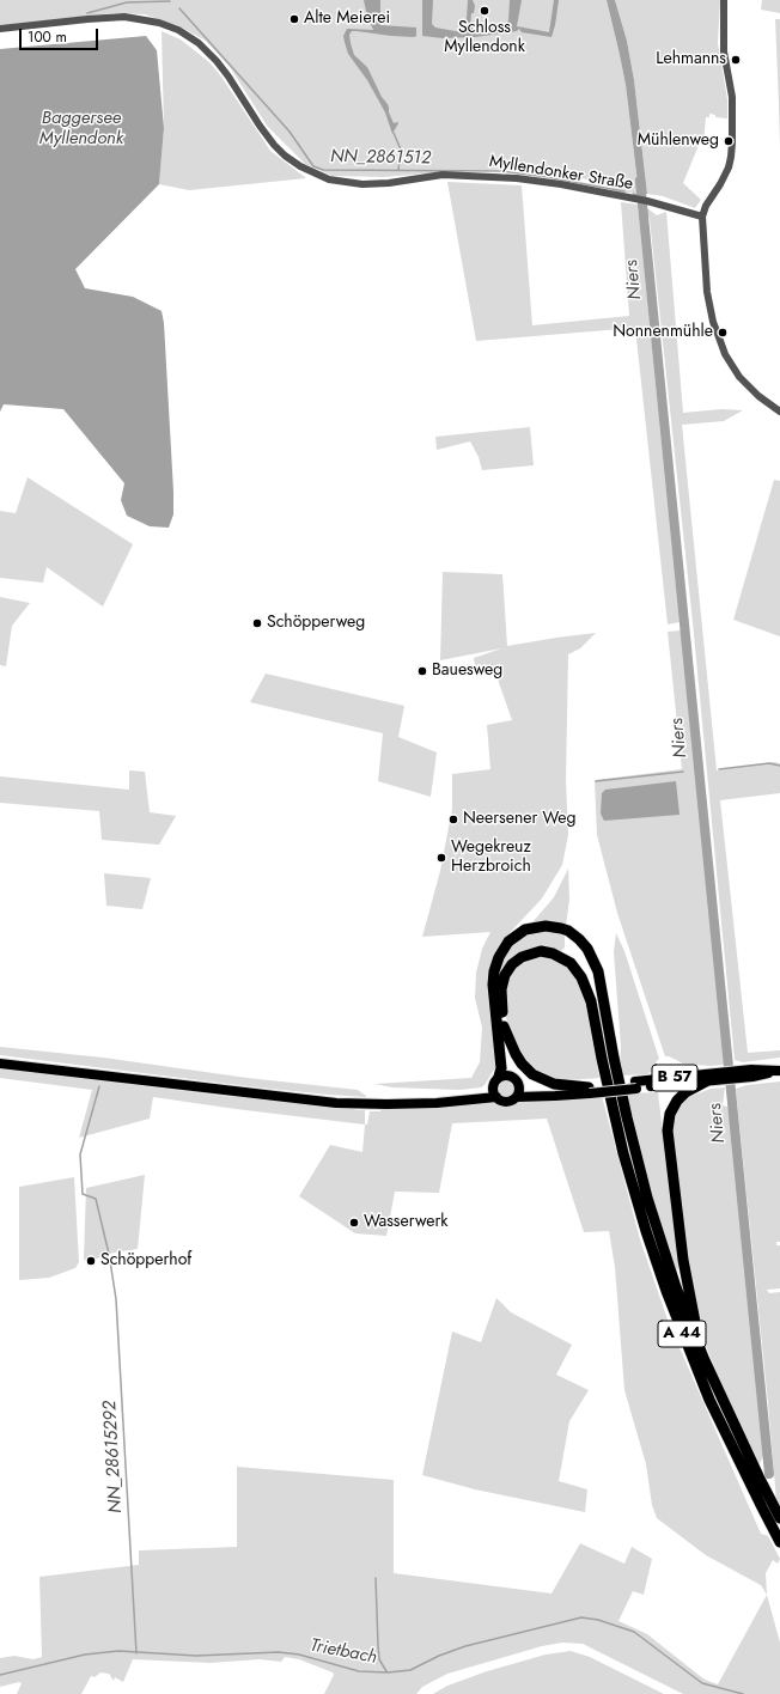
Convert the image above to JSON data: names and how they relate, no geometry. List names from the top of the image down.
{
  "streets": {
    "highway": ["A 44"],
    "main road": ["B 57"],
    "street": ["Myllendonker Straße"]
  },
  "crossings": [
    ["B 57", "A 44"]
  ],
  "water": [
    "Baggersee Myllendonk",
    "NN_2861512",
    "Niers",
    "NN_28615292",
    "Trietbach"
  ],
  "places": [
    "Schloss Myllendonk",
    "Alte Meierei",
    "Lehmanns",
    "Mühlenweg",
    "Nonnenmühle",
    "Schöpperweg",
    "Bauesweg",
    "Neersener Weg",
    "Wegekreuz Herzbroich",
    "Wasserwerk",
    "Schöpperhof"
  ],
  "scale_bar": "100 m"
}
